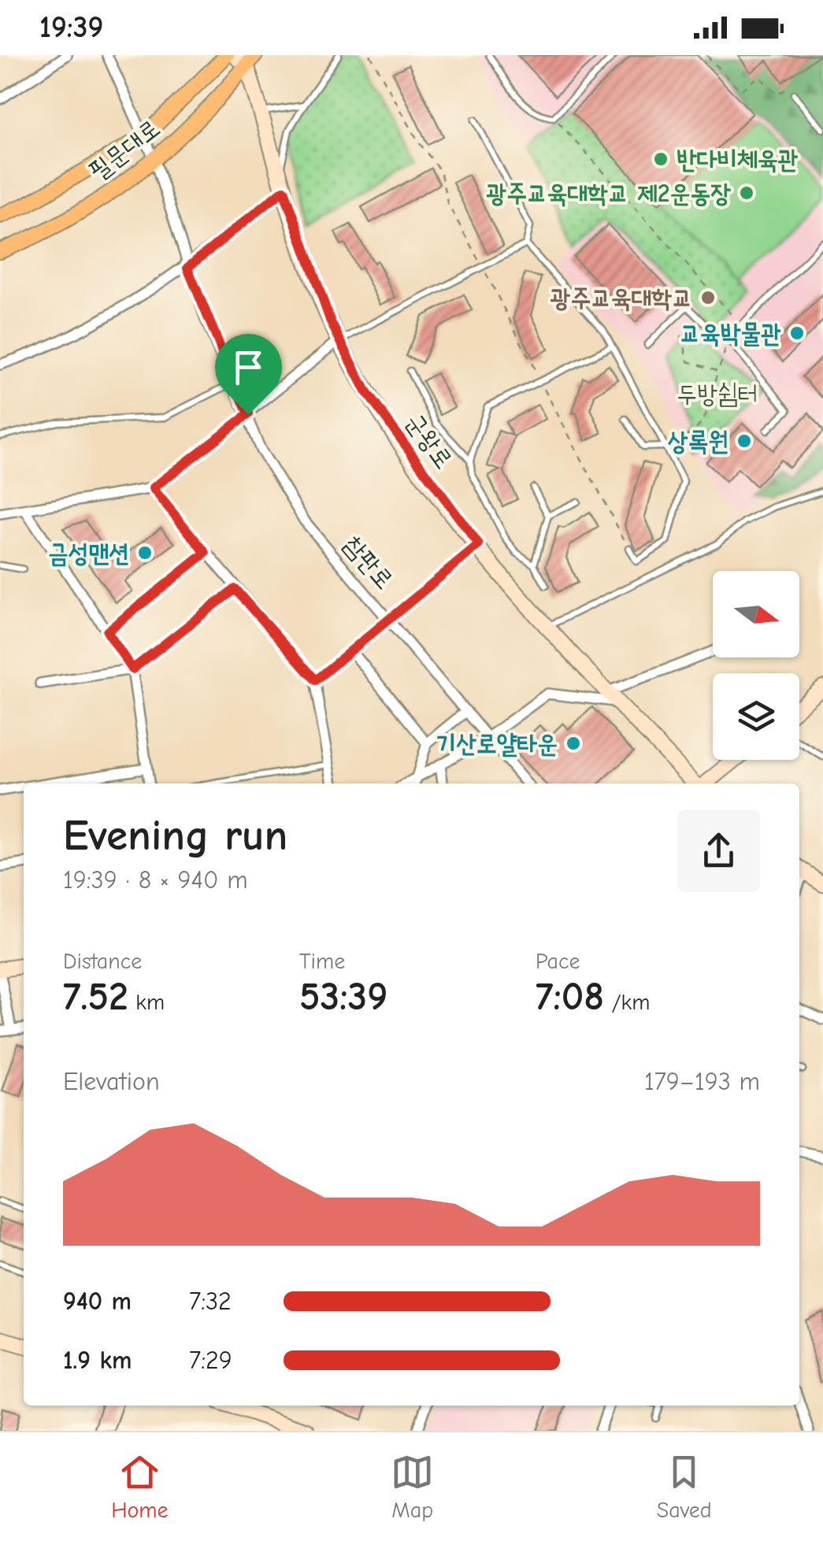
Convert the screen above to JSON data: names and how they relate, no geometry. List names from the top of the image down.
{
  "streets": {
    "main road": ["필문대로", "군왕로"],
    "street": ["참판로"]
  },
  "crossings": [
    ["필문대로", "군왕로"],
    ["필문대로", "참판로"]
  ],
  "parks": ["두방쉼터"],
  "places": [
    "반다비체육관",
    "광주교육대학교 제2운동장",
    "광주교육대학교",
    "교육박물관",
    "상록원",
    "금성맨션",
    "기산로얄타운"
  ],
  "north": "right",
  "page": {
    "status": "19:39",
    "heading": ["Evening run", "19:39 · 8 × 940 m"],
    "stats": [
      ["Distance", "7.52 km"],
      ["Time", "53:39"],
      ["Pace", "7:08 /km"]
    ],
    "chart": ["Elevation", "179–193 m"],
    "list": [
      {
        "name": "940 m",
        "note": "7:32"
      },
      {
        "name": "1.9 km",
        "note": "7:29"
      }
    ],
    "tabs": ["Home", "Map", "Saved"]
  }
}
